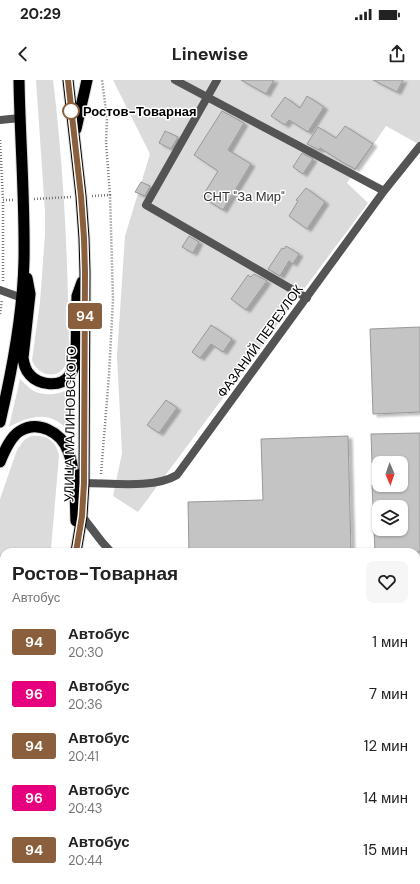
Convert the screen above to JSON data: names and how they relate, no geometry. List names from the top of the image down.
{
  "streets": {
    "highway": ["УЛИЦА МАЛИНОВСКОГО"],
    "street": ["ФАЗАНИЙ ПЕРЕУЛОК"]
  },
  "crossings": [
    ["ФАЗАНИЙ ПЕРЕУЛОК", "УЛИЦА МАЛИНОВСКОГО"]
  ],
  "parks": ["СНТ \"За Мир\""],
  "places": ["Ростов-Товарная"],
  "lines": ["bus line 94"],
  "north": "bottom",
  "page": {
    "status": "20:29",
    "header": "Linewise",
    "on_map": "94",
    "heading": ["Ростов-Товарная", "Автобус"],
    "list": [
      {
        "mark": "94",
        "name": "Автобус",
        "note": "20:30",
        "value": "1 мин"
      },
      {
        "mark": "96",
        "name": "Автобус",
        "note": "20:36",
        "value": "7 мин"
      },
      {
        "mark": "94",
        "name": "Автобус",
        "note": "20:41",
        "value": "12 мин"
      },
      {
        "mark": "96",
        "name": "Автобус",
        "note": "20:43",
        "value": "14 мин"
      },
      {
        "mark": "94",
        "name": "Автобус",
        "note": "20:44",
        "value": "15 мин"
      }
    ]
  }
}
